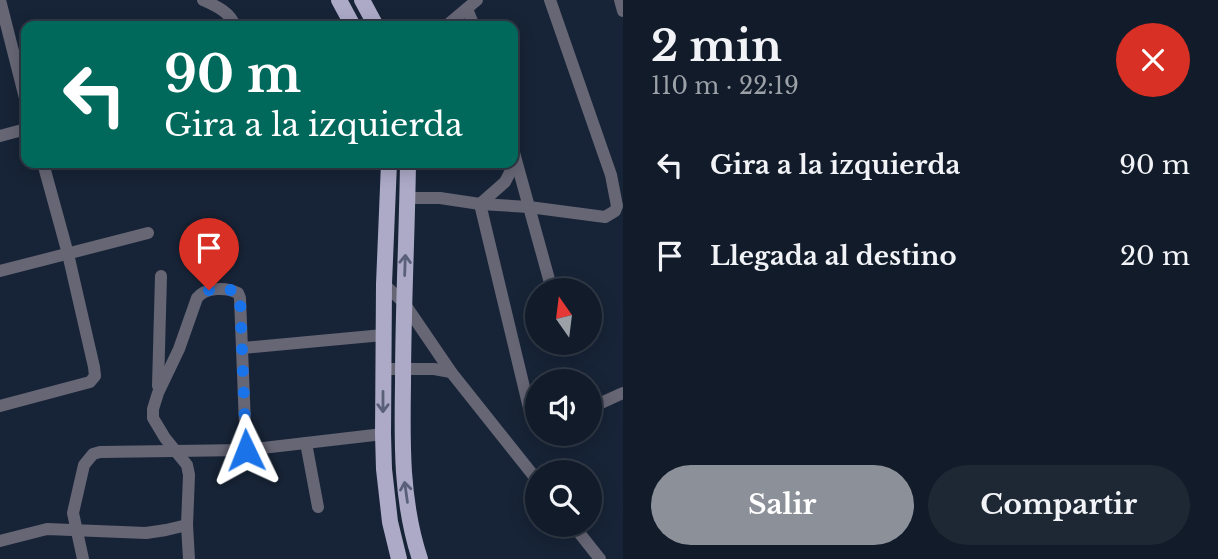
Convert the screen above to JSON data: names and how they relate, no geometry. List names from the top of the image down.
{
  "north": "top",
  "page": {
    "heading": ["2 min", "110 m · 22:19"],
    "turn": ["90 m", "Gira a la izquierda"],
    "list": [
      {
        "name": "Gira a la izquierda",
        "value": "90 m"
      },
      {
        "name": "Llegada al destino",
        "value": "20 m"
      }
    ],
    "buttons": ["Salir", "Compartir"]
  }
}
